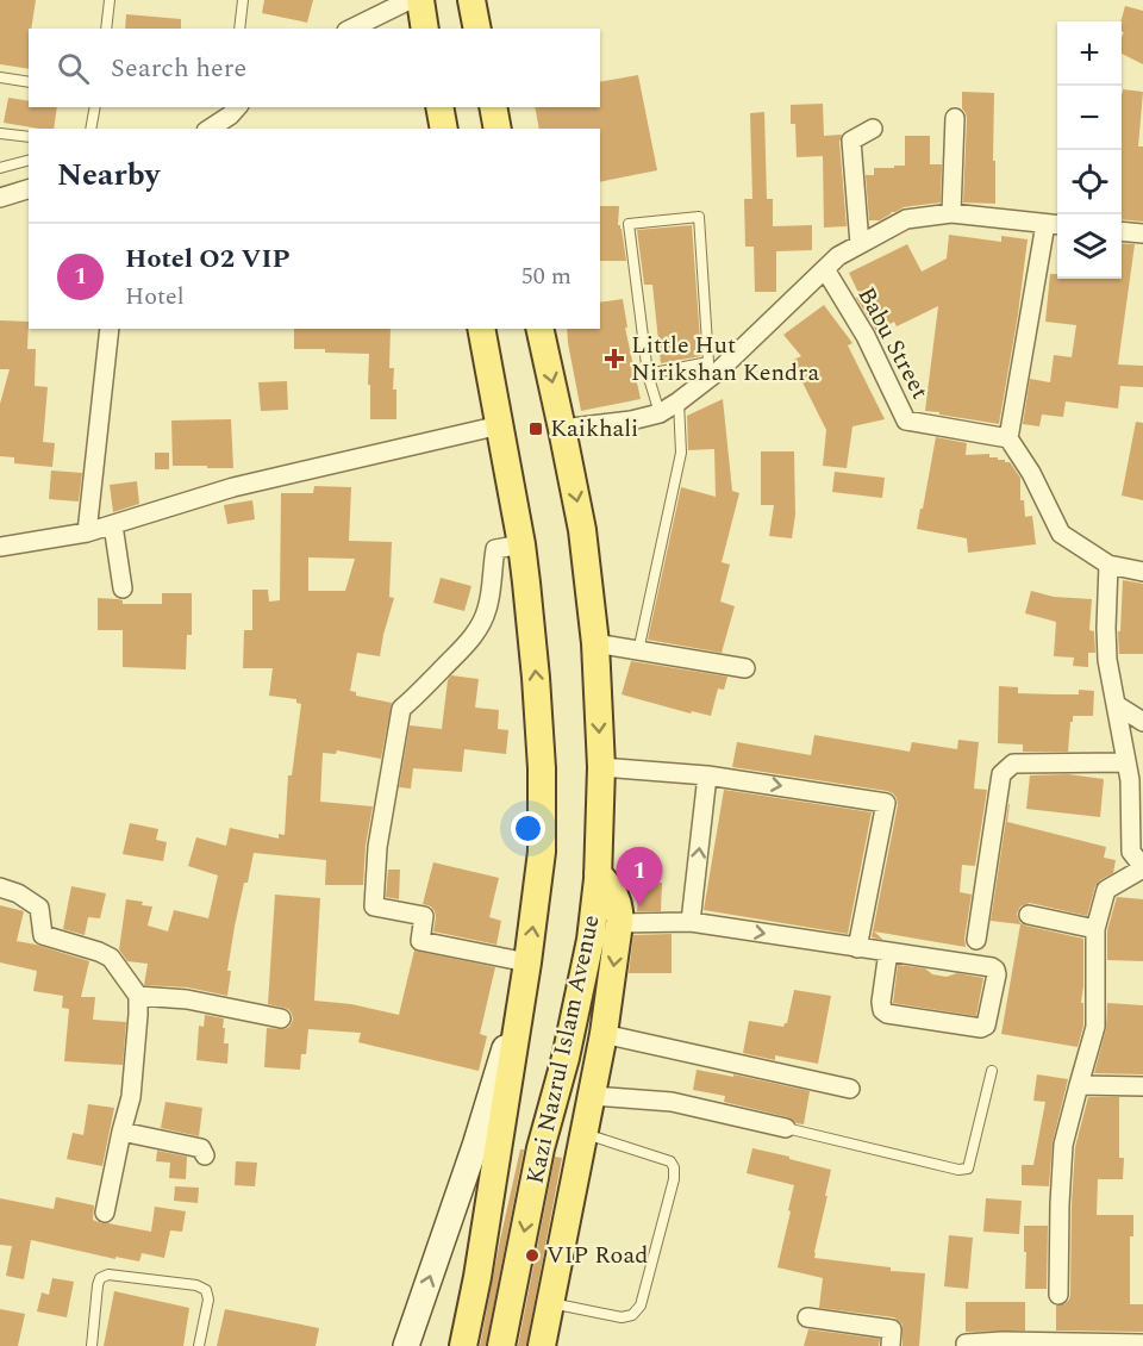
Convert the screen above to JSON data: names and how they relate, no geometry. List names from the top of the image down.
{
  "streets": {
    "main road": ["Kazi Nazrul Islam Avenue"],
    "street": ["Babu Street"]
  },
  "places": {
    "health": ["Little Hut Nirikshan Kendra"],
    "transit": ["Kaikhali"],
    "other": ["VIP Road"]
  },
  "page": {
    "map_buttons": ["+", "−"],
    "search": "Search here",
    "heading": "Nearby",
    "list": [
      {
        "mark": "1",
        "name": "Hotel O2 VIP",
        "note": "Hotel",
        "value": "50 m"
      }
    ],
    "pins": "1"
  }
}
